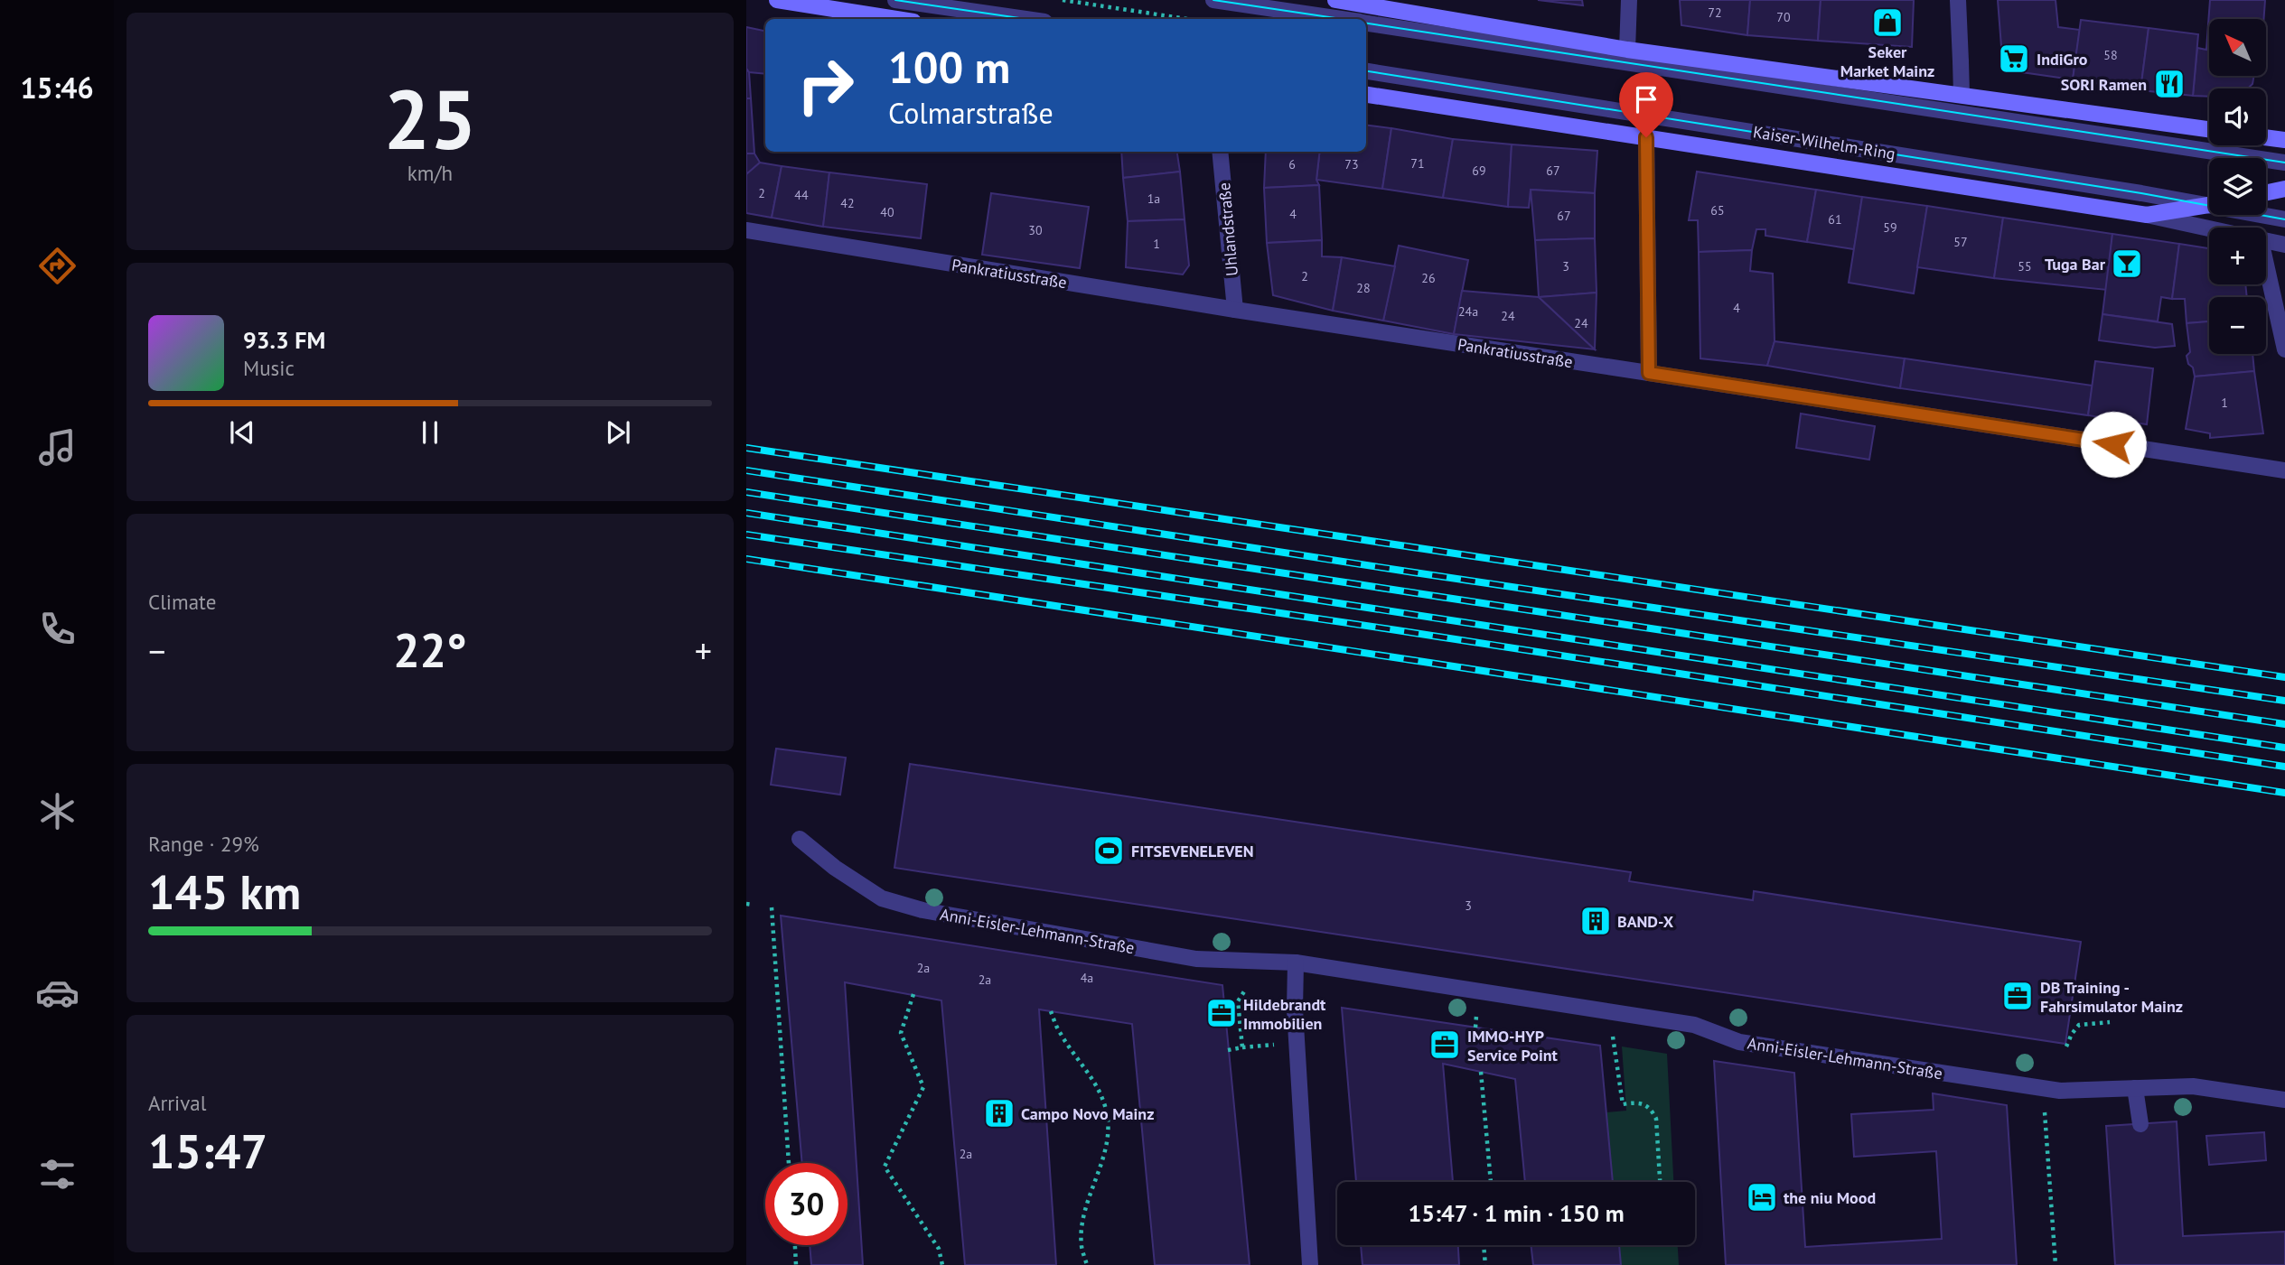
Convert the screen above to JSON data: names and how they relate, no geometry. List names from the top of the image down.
{
  "streets": {
    "street": [
      "Kaiser-Wilhelm-Ring",
      "Uhlandstraße",
      "Pankratiusstraße",
      "Anni-Eisler-Lehmann-Straße"
    ]
  },
  "crossings": [
    ["Uhlandstraße", "Pankratiusstraße"]
  ],
  "places": {
    "shop": ["Seker Market Mainz"],
    "supermarket": ["IndiGro"],
    "restaurant": ["SORI Ramen"],
    "bar": ["Tuga Bar"],
    "sports": ["FITSEVENELEVEN"],
    "building": ["BAND-X", "Campo Novo Mainz"],
    "office": ["DB Training - Fahrsimulator Mainz", "Hildebrandt Immobilien", "IMMO-HYP Service Point"],
    "hotel": ["the niu Mood"]
  },
  "house_numbers": [
    "72",
    "70",
    "58",
    "71",
    "6",
    "73",
    "69",
    "67",
    "2",
    "44",
    "1a",
    "42",
    "65",
    "40",
    "4",
    "67",
    "61",
    "59",
    "30",
    "57",
    "1",
    "3",
    "55",
    "2",
    "26",
    "28",
    "4",
    "24a",
    "24",
    "24",
    "1",
    "3",
    "2a",
    "4a",
    "2a",
    "2a"
  ],
  "north": "top left",
  "page": {
    "tabs": "15:46",
    "tile": [
      ["25", "km/h"],
      "Climate",
      ["Range · 29%", "145 km"],
      ["Arrival", "15:47"]
    ],
    "map_buttons": ["+", "−"],
    "turn": ["100 m", "Colmarstraße"],
    "song": ["93.3 FM", "Music"],
    "heat": ["−", "22°", "+"],
    "limit": "30",
    "trip": "15:47 · 1 min · 150 m"
  }
}
